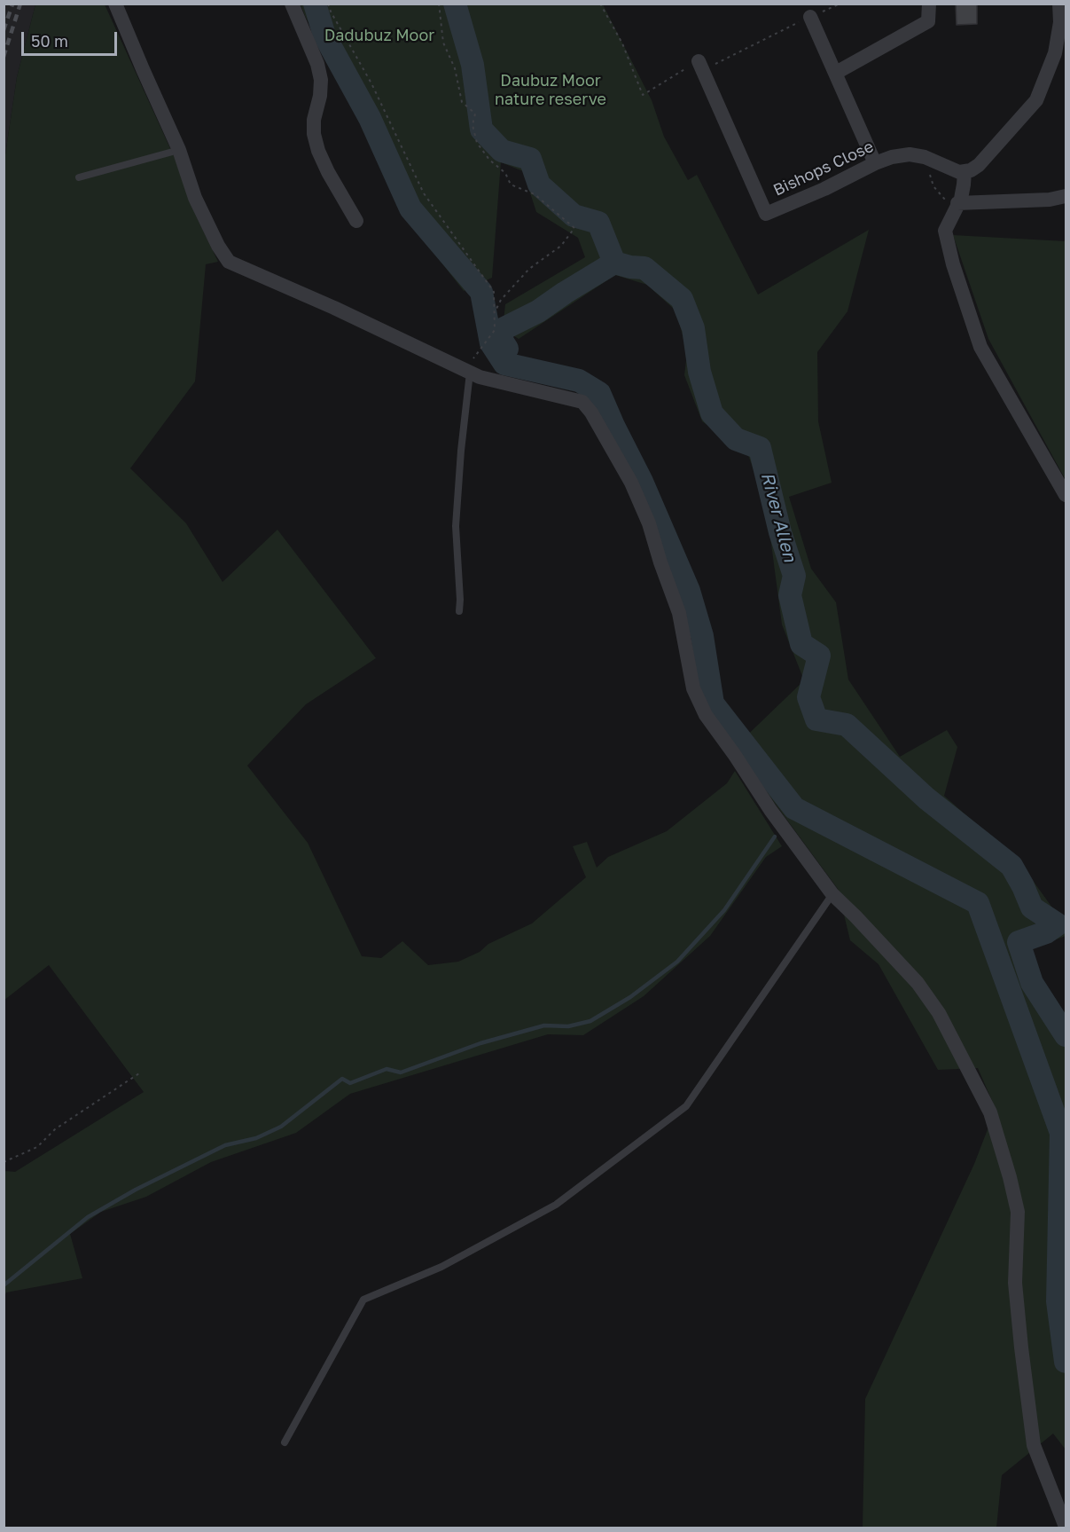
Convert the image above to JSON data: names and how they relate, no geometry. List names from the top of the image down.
{
  "streets": {
    "street": ["Bishops Close"]
  },
  "water": ["River Allen"],
  "parks": ["Dadubuz Moor", "Daubuz Moor nature reserve"],
  "scale_bar": "50 m"
}
